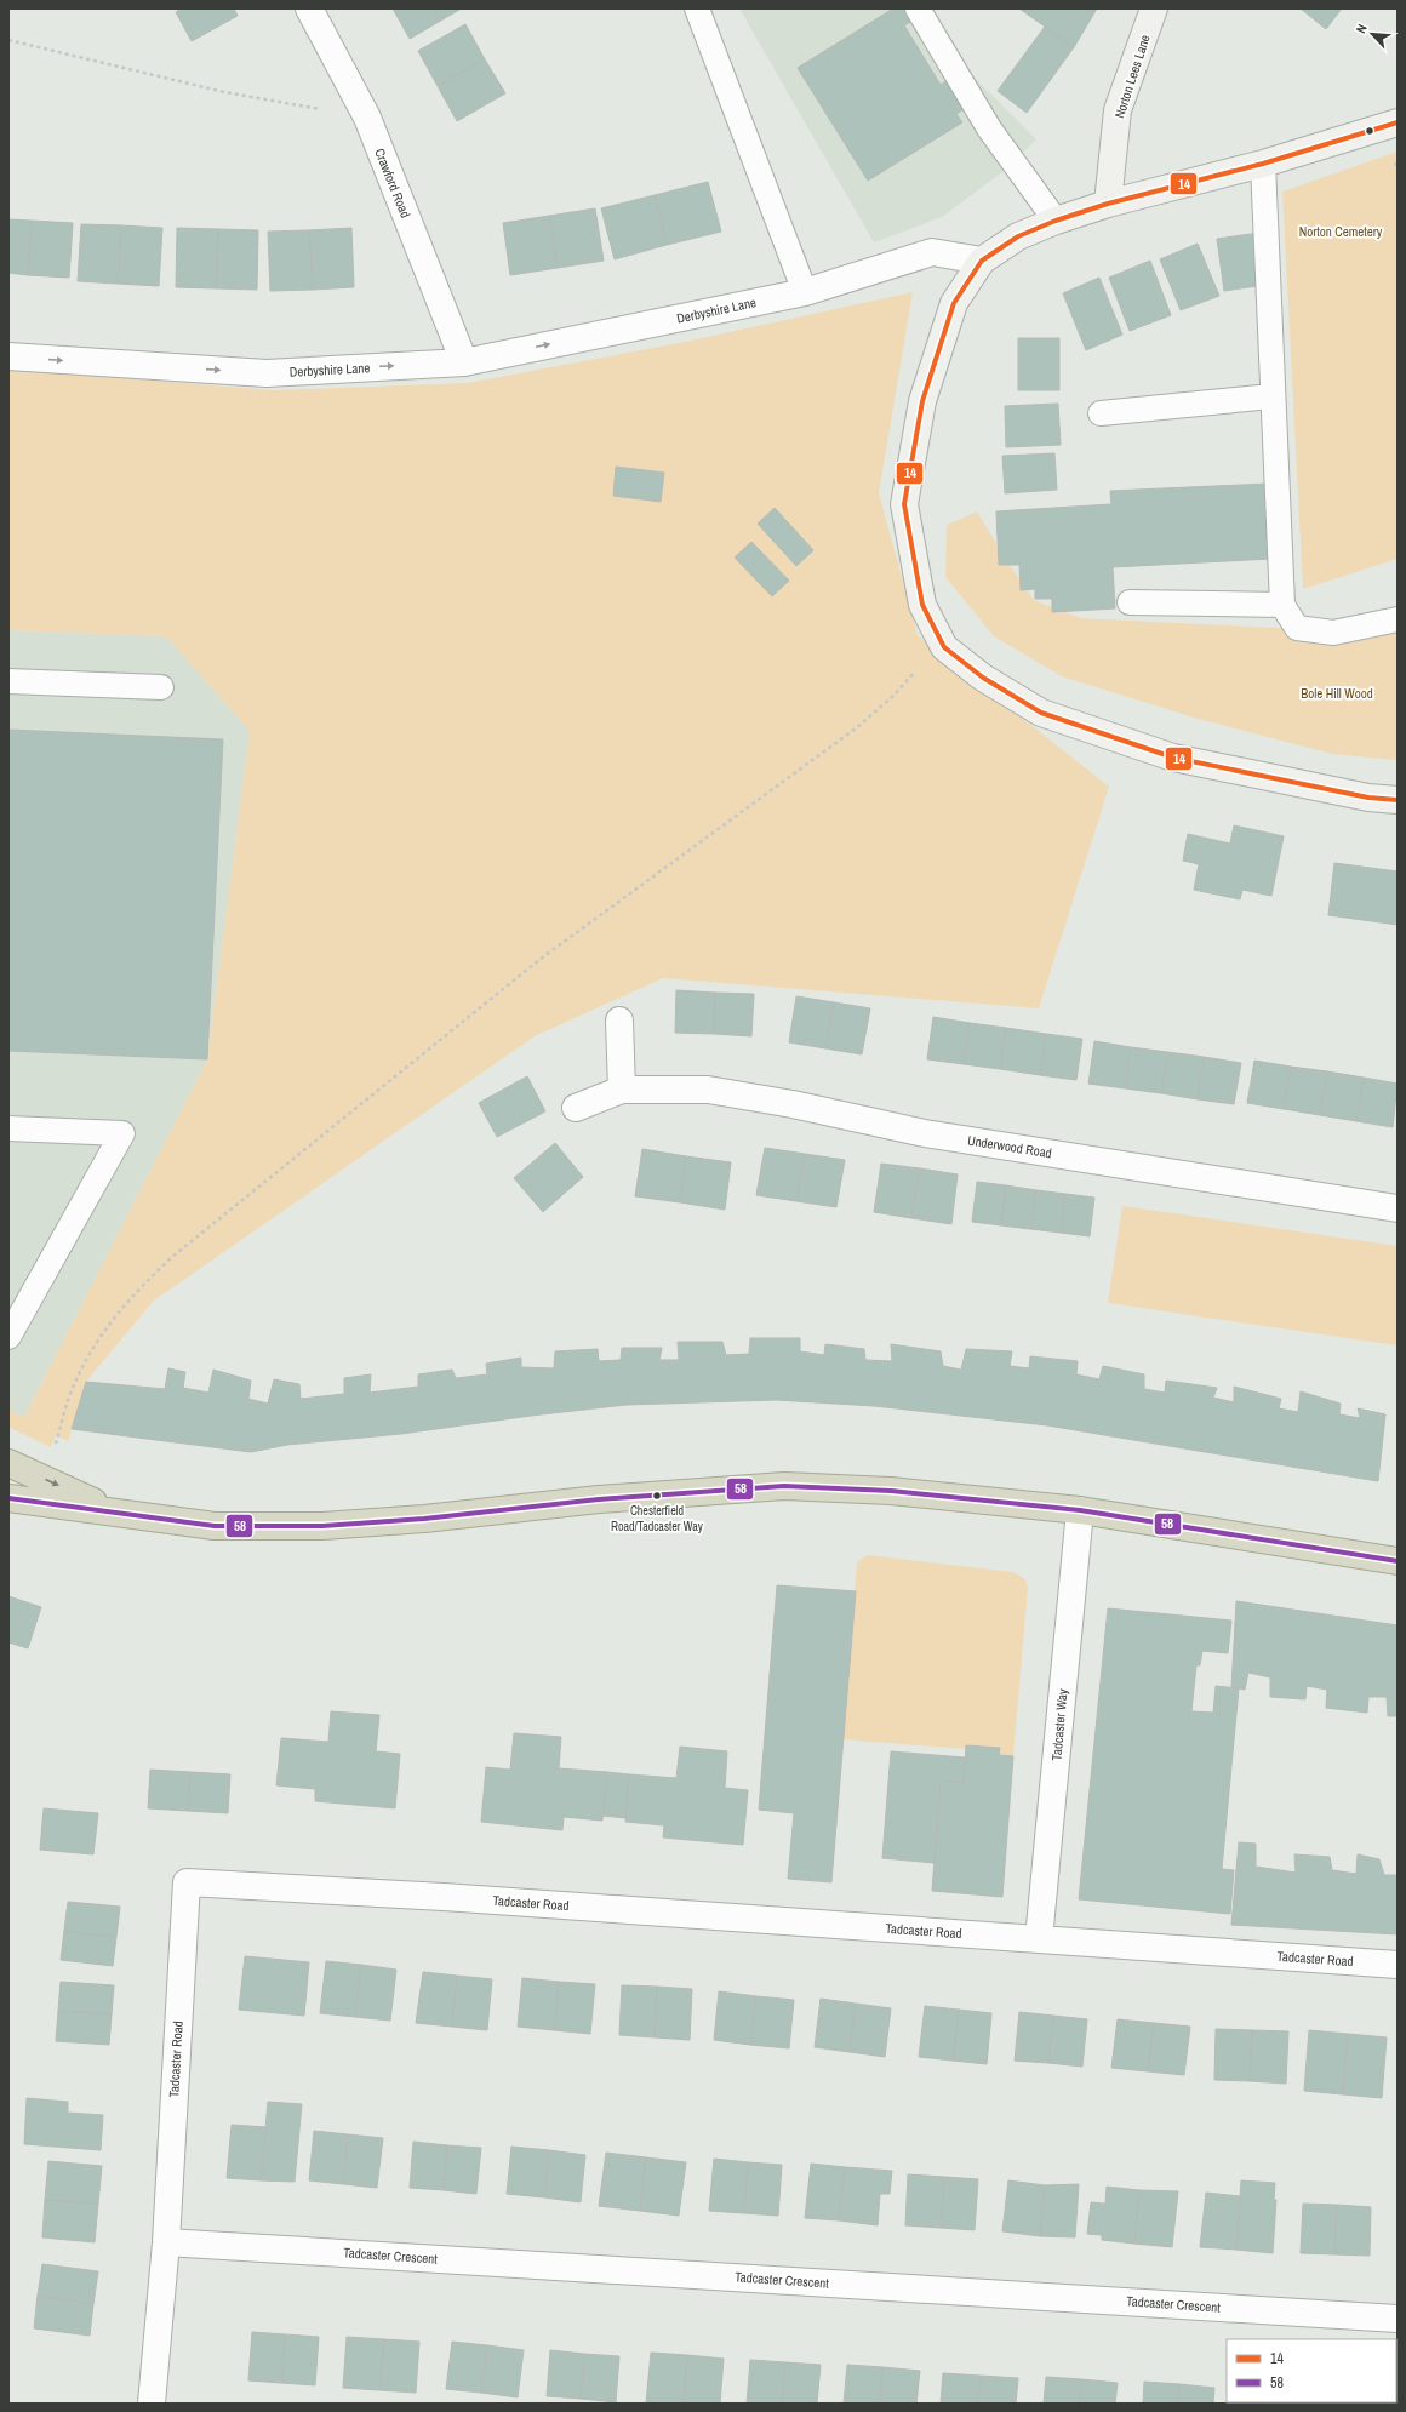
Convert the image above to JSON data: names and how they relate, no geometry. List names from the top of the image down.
{
  "streets": {
    "street": [
      "Norton Lees Lane",
      "Crawford Road",
      "Derbyshire Lane",
      "Underwood Road",
      "Tadcaster Way",
      "Tadcaster Road",
      "Tadcaster Crescent"
    ]
  },
  "crossings": [
    ["Crawford Road", "Derbyshire Lane"],
    ["Tadcaster Way", "Tadcaster Road"],
    ["Tadcaster Road", "Tadcaster Crescent"]
  ],
  "one_way": ["Derbyshire Lane"],
  "parks": ["Norton Cemetery", "Bole Hill Wood"],
  "places": ["Chesterfield Road/Tadcaster Way"],
  "lines": ["transit line 14", "transit line 58"],
  "legend": ["14", "58"],
  "north": "top left"
}
